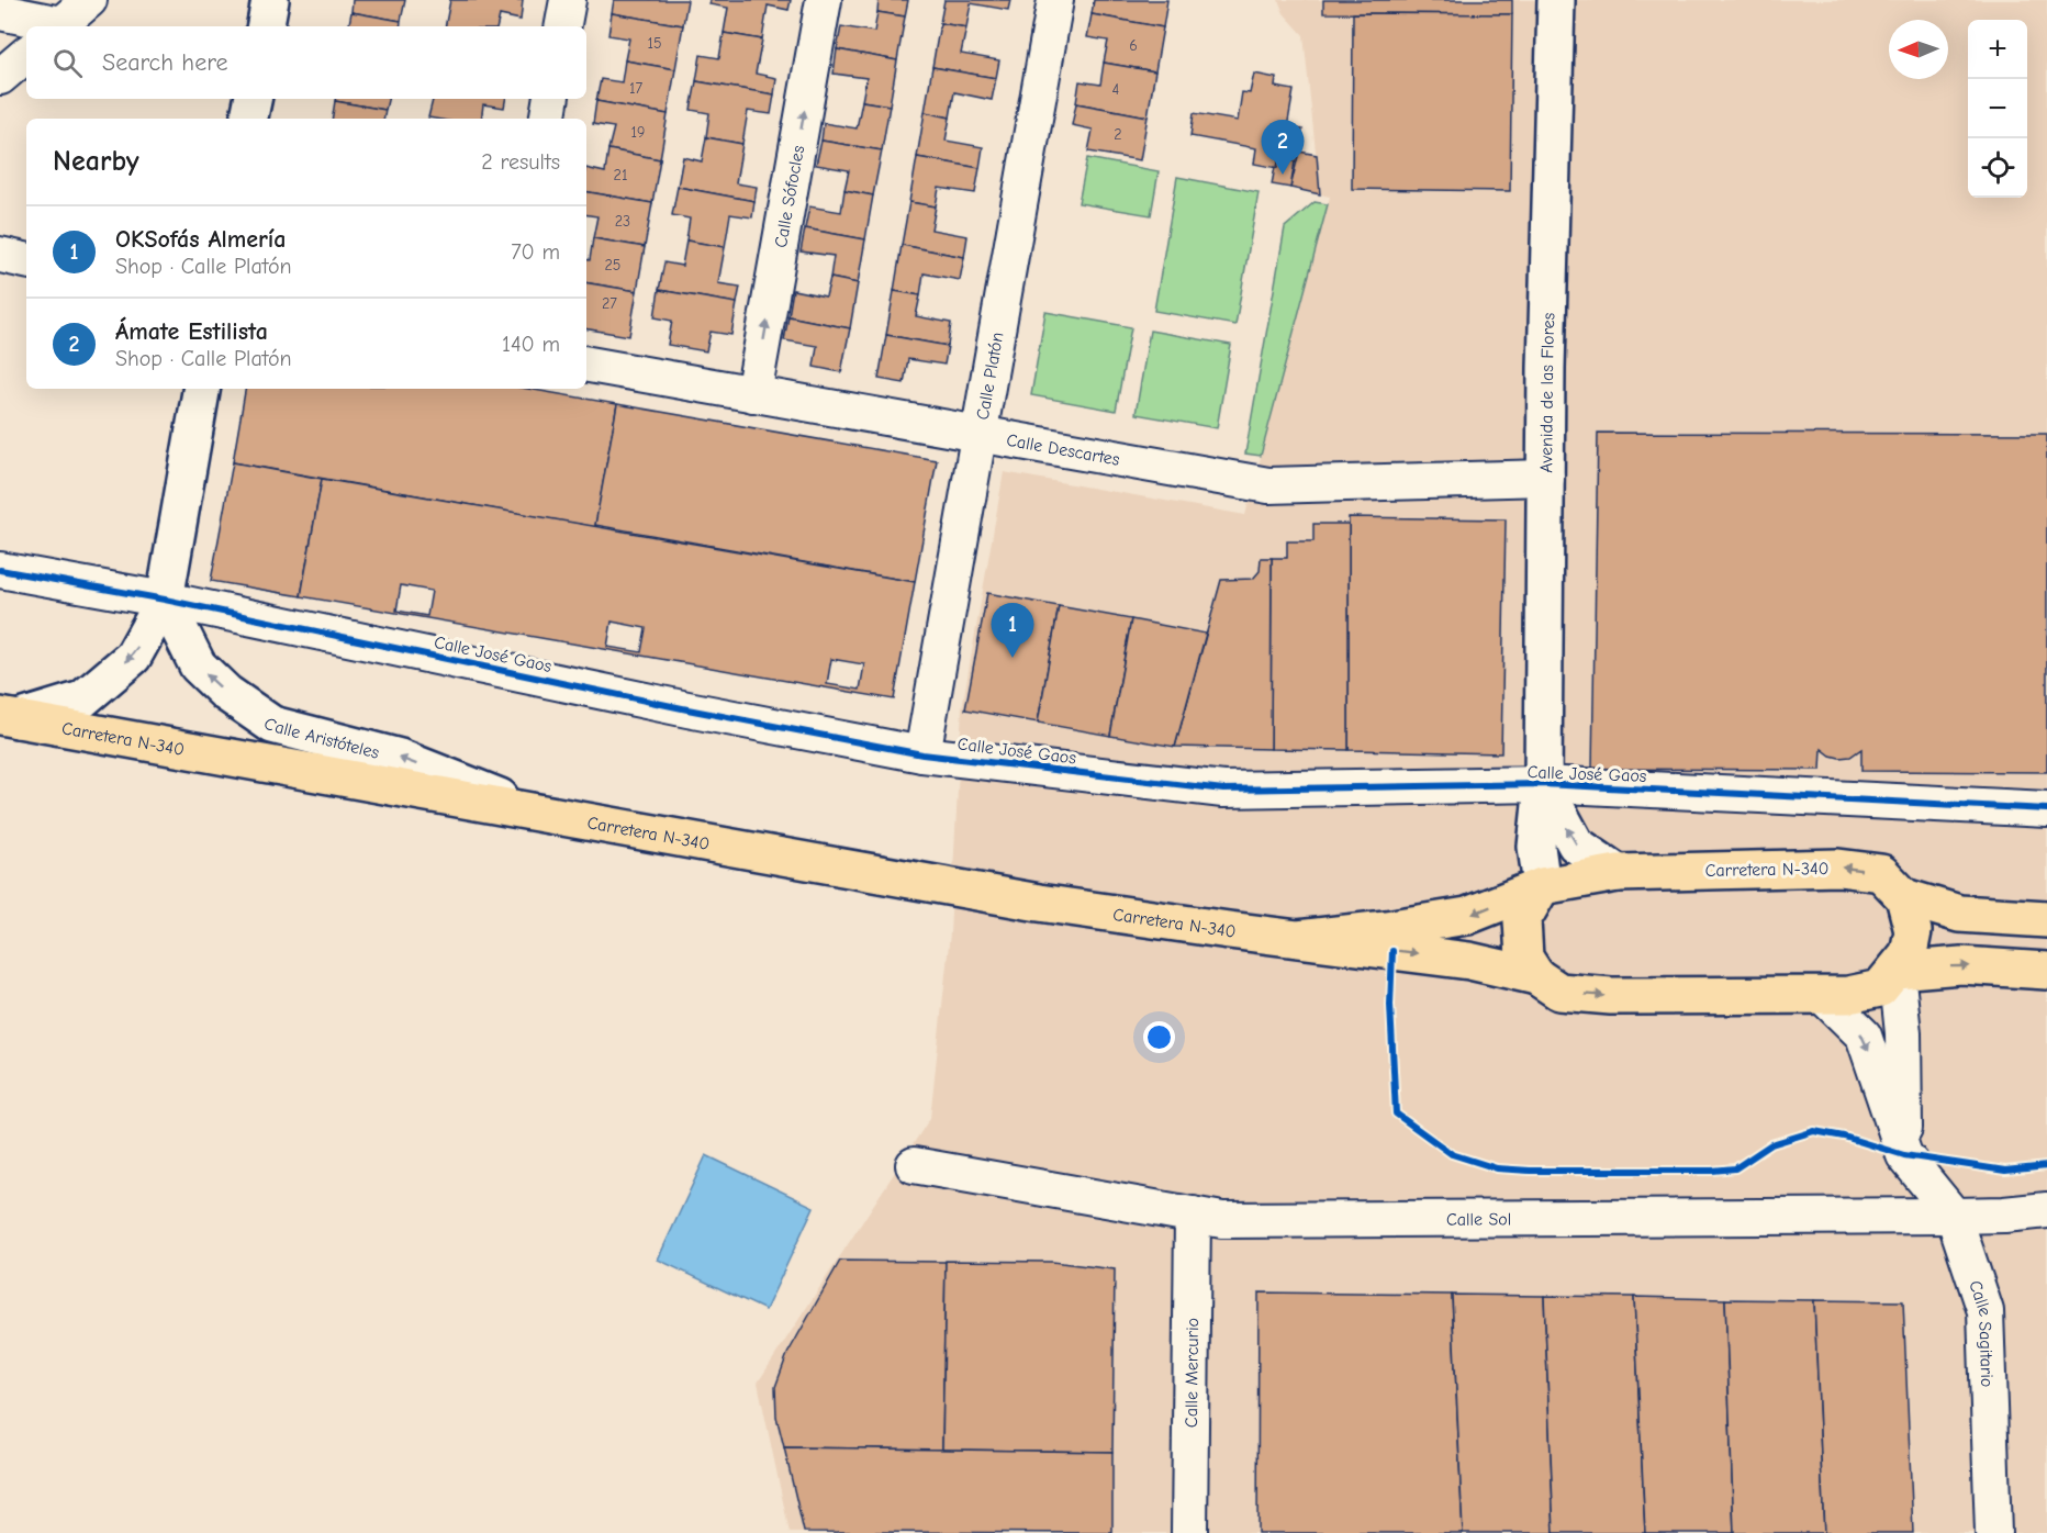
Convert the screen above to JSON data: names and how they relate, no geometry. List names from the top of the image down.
{
  "streets": {
    "highway": ["Carretera N-340"],
    "street": [
      "Calle Sófocles",
      "Calle Platón",
      "Avenida de las Flores",
      "Calle Descartes",
      "Calle José Gaos",
      "Calle Aristóteles",
      "Calle Sol",
      "Calle Sagitario",
      "Calle Mercurio"
    ]
  },
  "crossings": [
    ["Calle Sófocles", "Calle Descartes"],
    ["Calle Platón", "Calle Descartes"],
    ["Calle Platón", "Calle José Gaos"],
    ["Avenida de las Flores", "Calle Descartes"],
    ["Avenida de las Flores", "Calle José Gaos"],
    ["Avenida de las Flores", "Carretera N-340"],
    ["Calle José Gaos", "Calle Aristóteles"],
    ["Calle Aristóteles", "Carretera N-340"],
    ["Carretera N-340", "Calle Sagitario"],
    ["Calle Sol", "Calle Sagitario"],
    ["Calle Sol", "Calle Mercurio"]
  ],
  "one_way": ["Calle Sófocles", "Calle Aristóteles"],
  "house_numbers": [
    "15",
    "6",
    "17",
    "4",
    "19",
    "2",
    "21",
    "23",
    "25",
    "27"
  ],
  "north": "left",
  "page": {
    "map_buttons": ["+", "−"],
    "search": "Search here",
    "heading": ["Nearby", "2 results"],
    "pins": ["2", "1"],
    "list": [
      {
        "mark": "1",
        "name": "OKSofás Almería",
        "note": "Shop · Calle Platón",
        "value": "70 m"
      },
      {
        "mark": "2",
        "name": "Ámate Estilista",
        "note": "Shop · Calle Platón",
        "value": "140 m"
      }
    ]
  }
}
